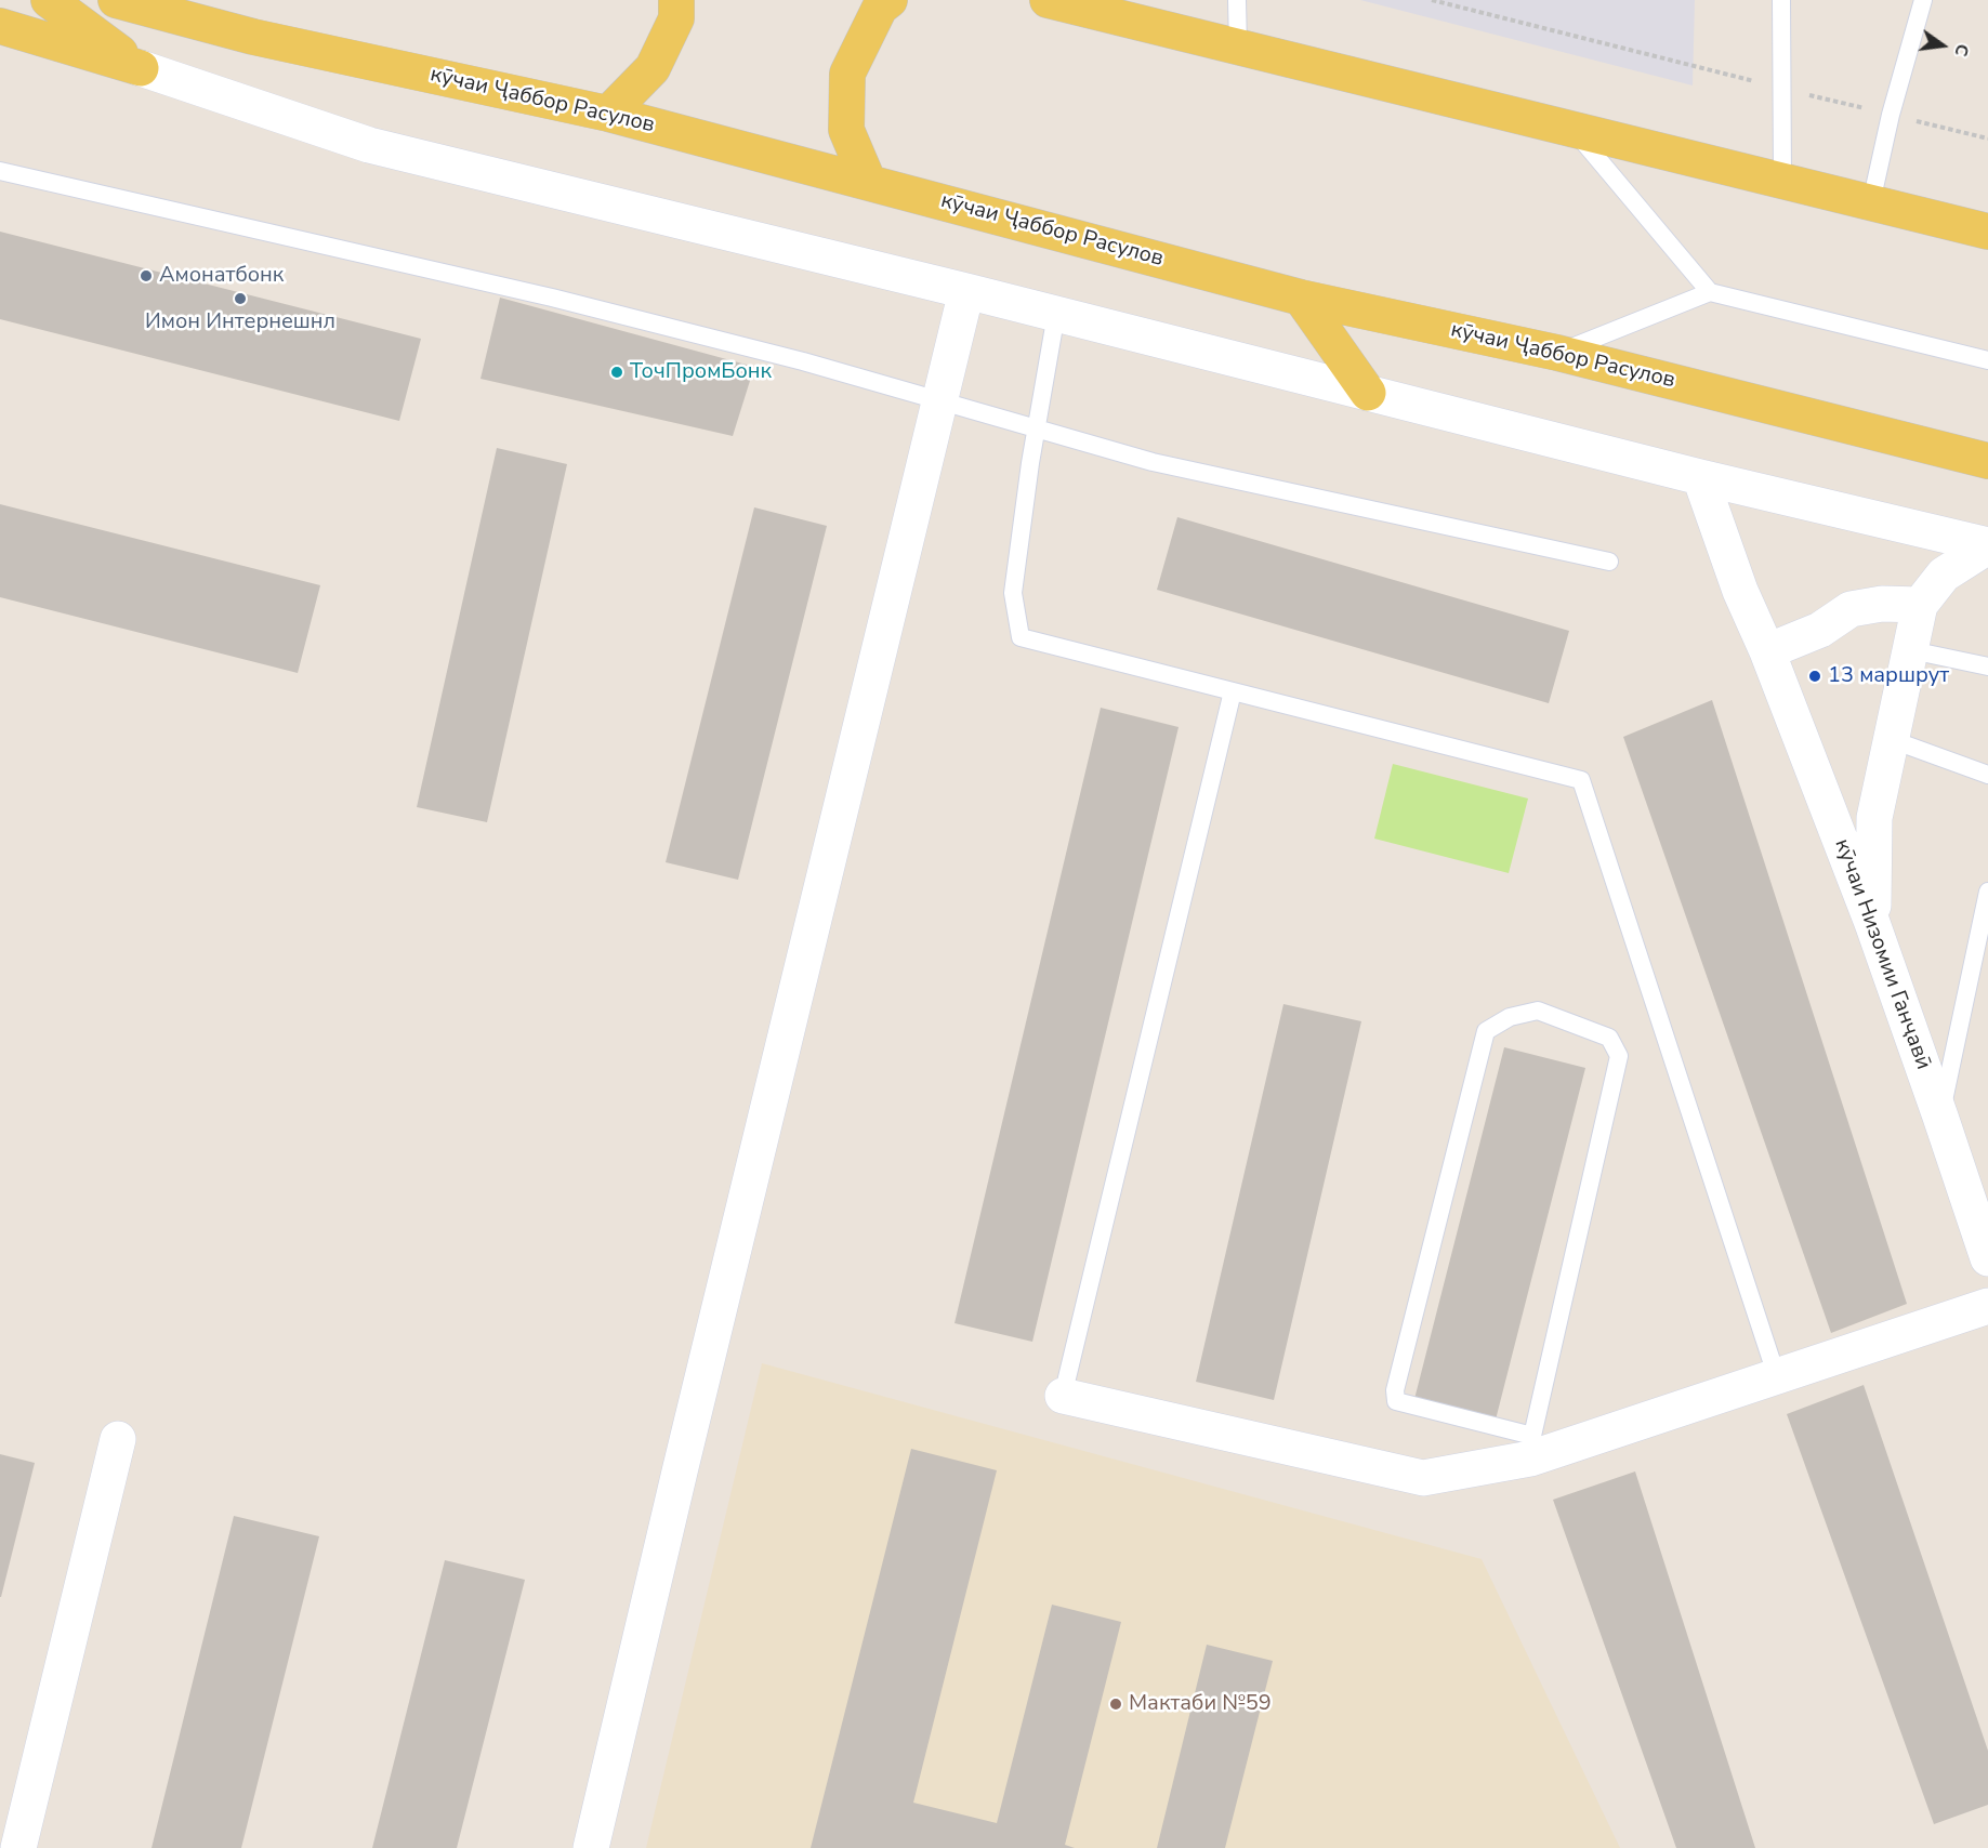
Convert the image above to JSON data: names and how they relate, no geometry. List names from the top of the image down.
{
  "streets": {
    "main road": ["кӯчаи Ҷаббор Расулов"],
    "street": ["кӯчаи Низомии Ганҷавӣ"]
  },
  "places": [
    "Амонатбонк",
    "Имон Интернешнл",
    "ТочПромБонк",
    "13 маршрут",
    "Мактаби №59"
  ],
  "north": "right"
}
